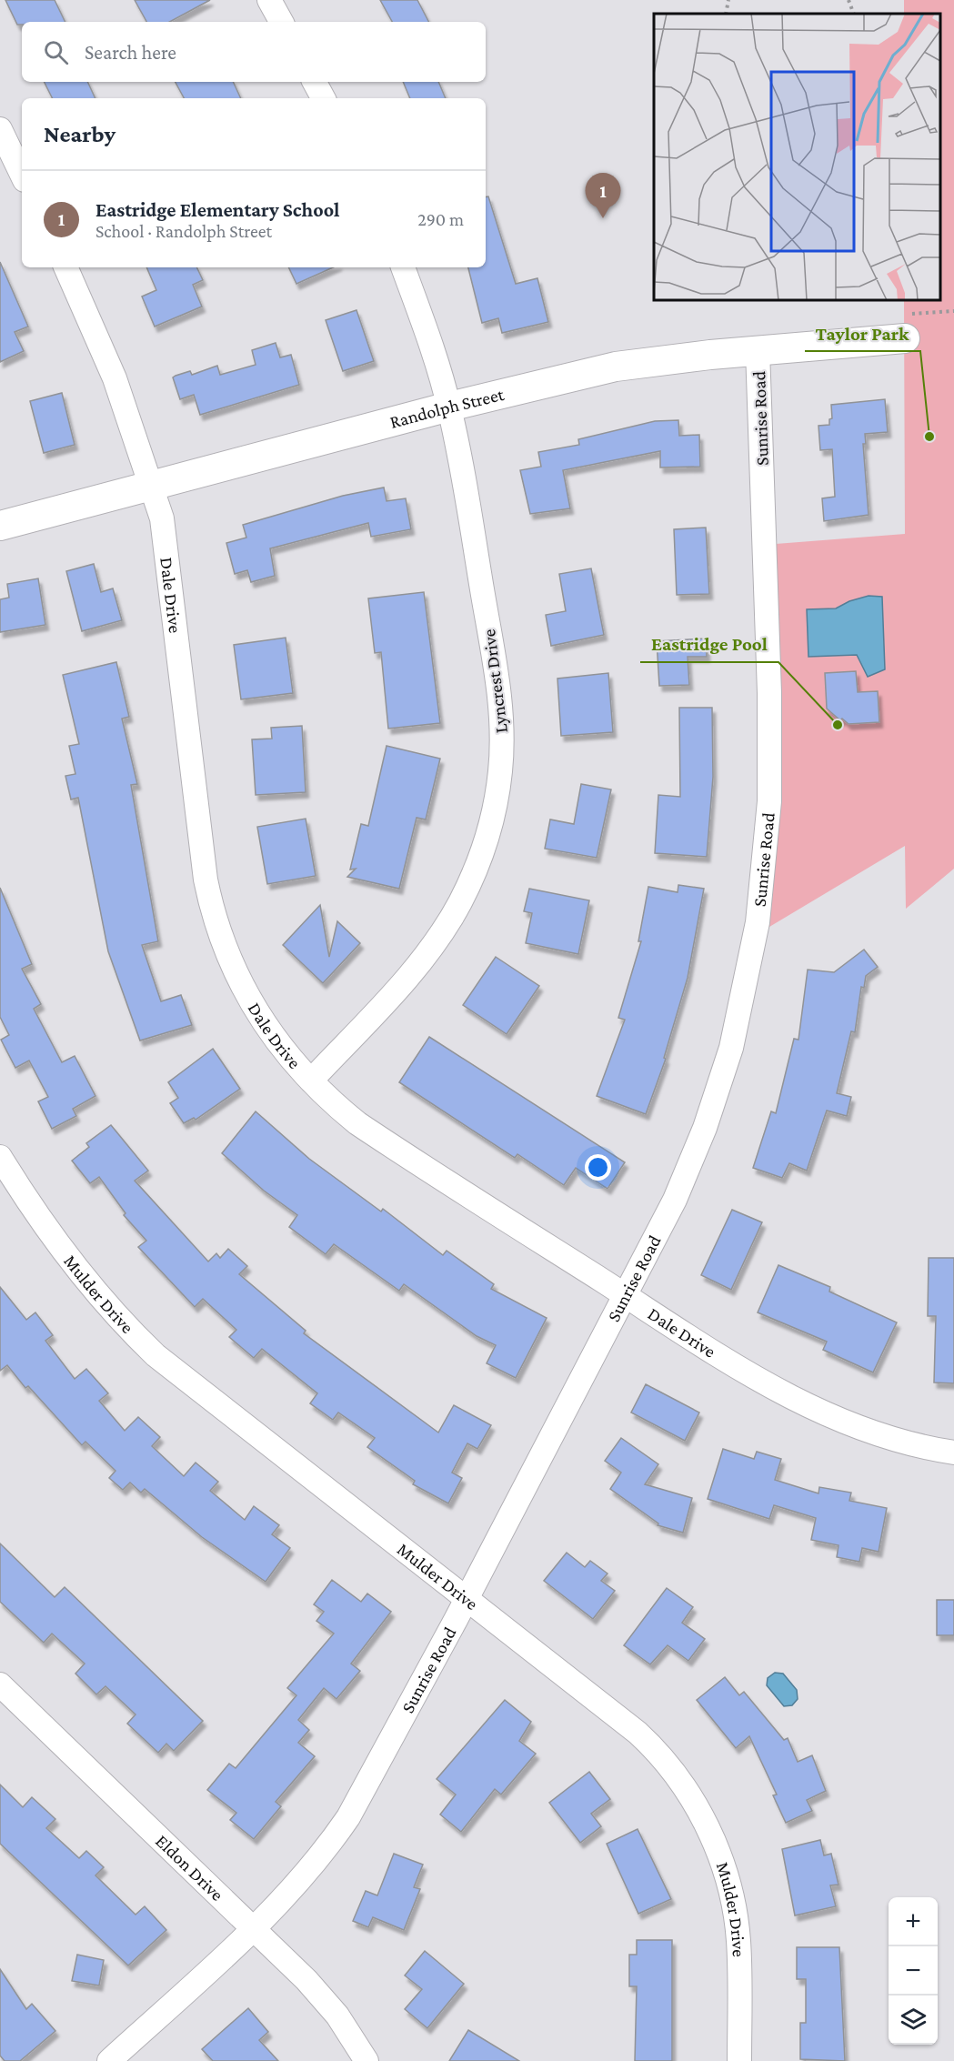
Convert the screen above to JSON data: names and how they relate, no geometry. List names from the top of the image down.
{
  "streets": {
    "street": [
      "Randolph Street",
      "Sunrise Road",
      "Dale Drive",
      "Lyncrest Drive",
      "Mulder Drive",
      "Eldon Drive"
    ]
  },
  "crossings": [
    ["Randolph Street", "Sunrise Road"],
    ["Randolph Street", "Dale Drive"],
    ["Randolph Street", "Lyncrest Drive"],
    ["Sunrise Road", "Dale Drive"],
    ["Sunrise Road", "Mulder Drive"],
    ["Sunrise Road", "Eldon Drive"],
    ["Dale Drive", "Lyncrest Drive"]
  ],
  "places": ["Taylor Park", "Eastridge Pool"],
  "page": {
    "search": "Search here",
    "heading": "Nearby",
    "list": [
      {
        "mark": "1",
        "name": "Eastridge Elementary School",
        "note": "School · Randolph Street",
        "value": "290 m"
      }
    ],
    "pins": "1",
    "map_buttons": ["+", "−"]
  }
}
